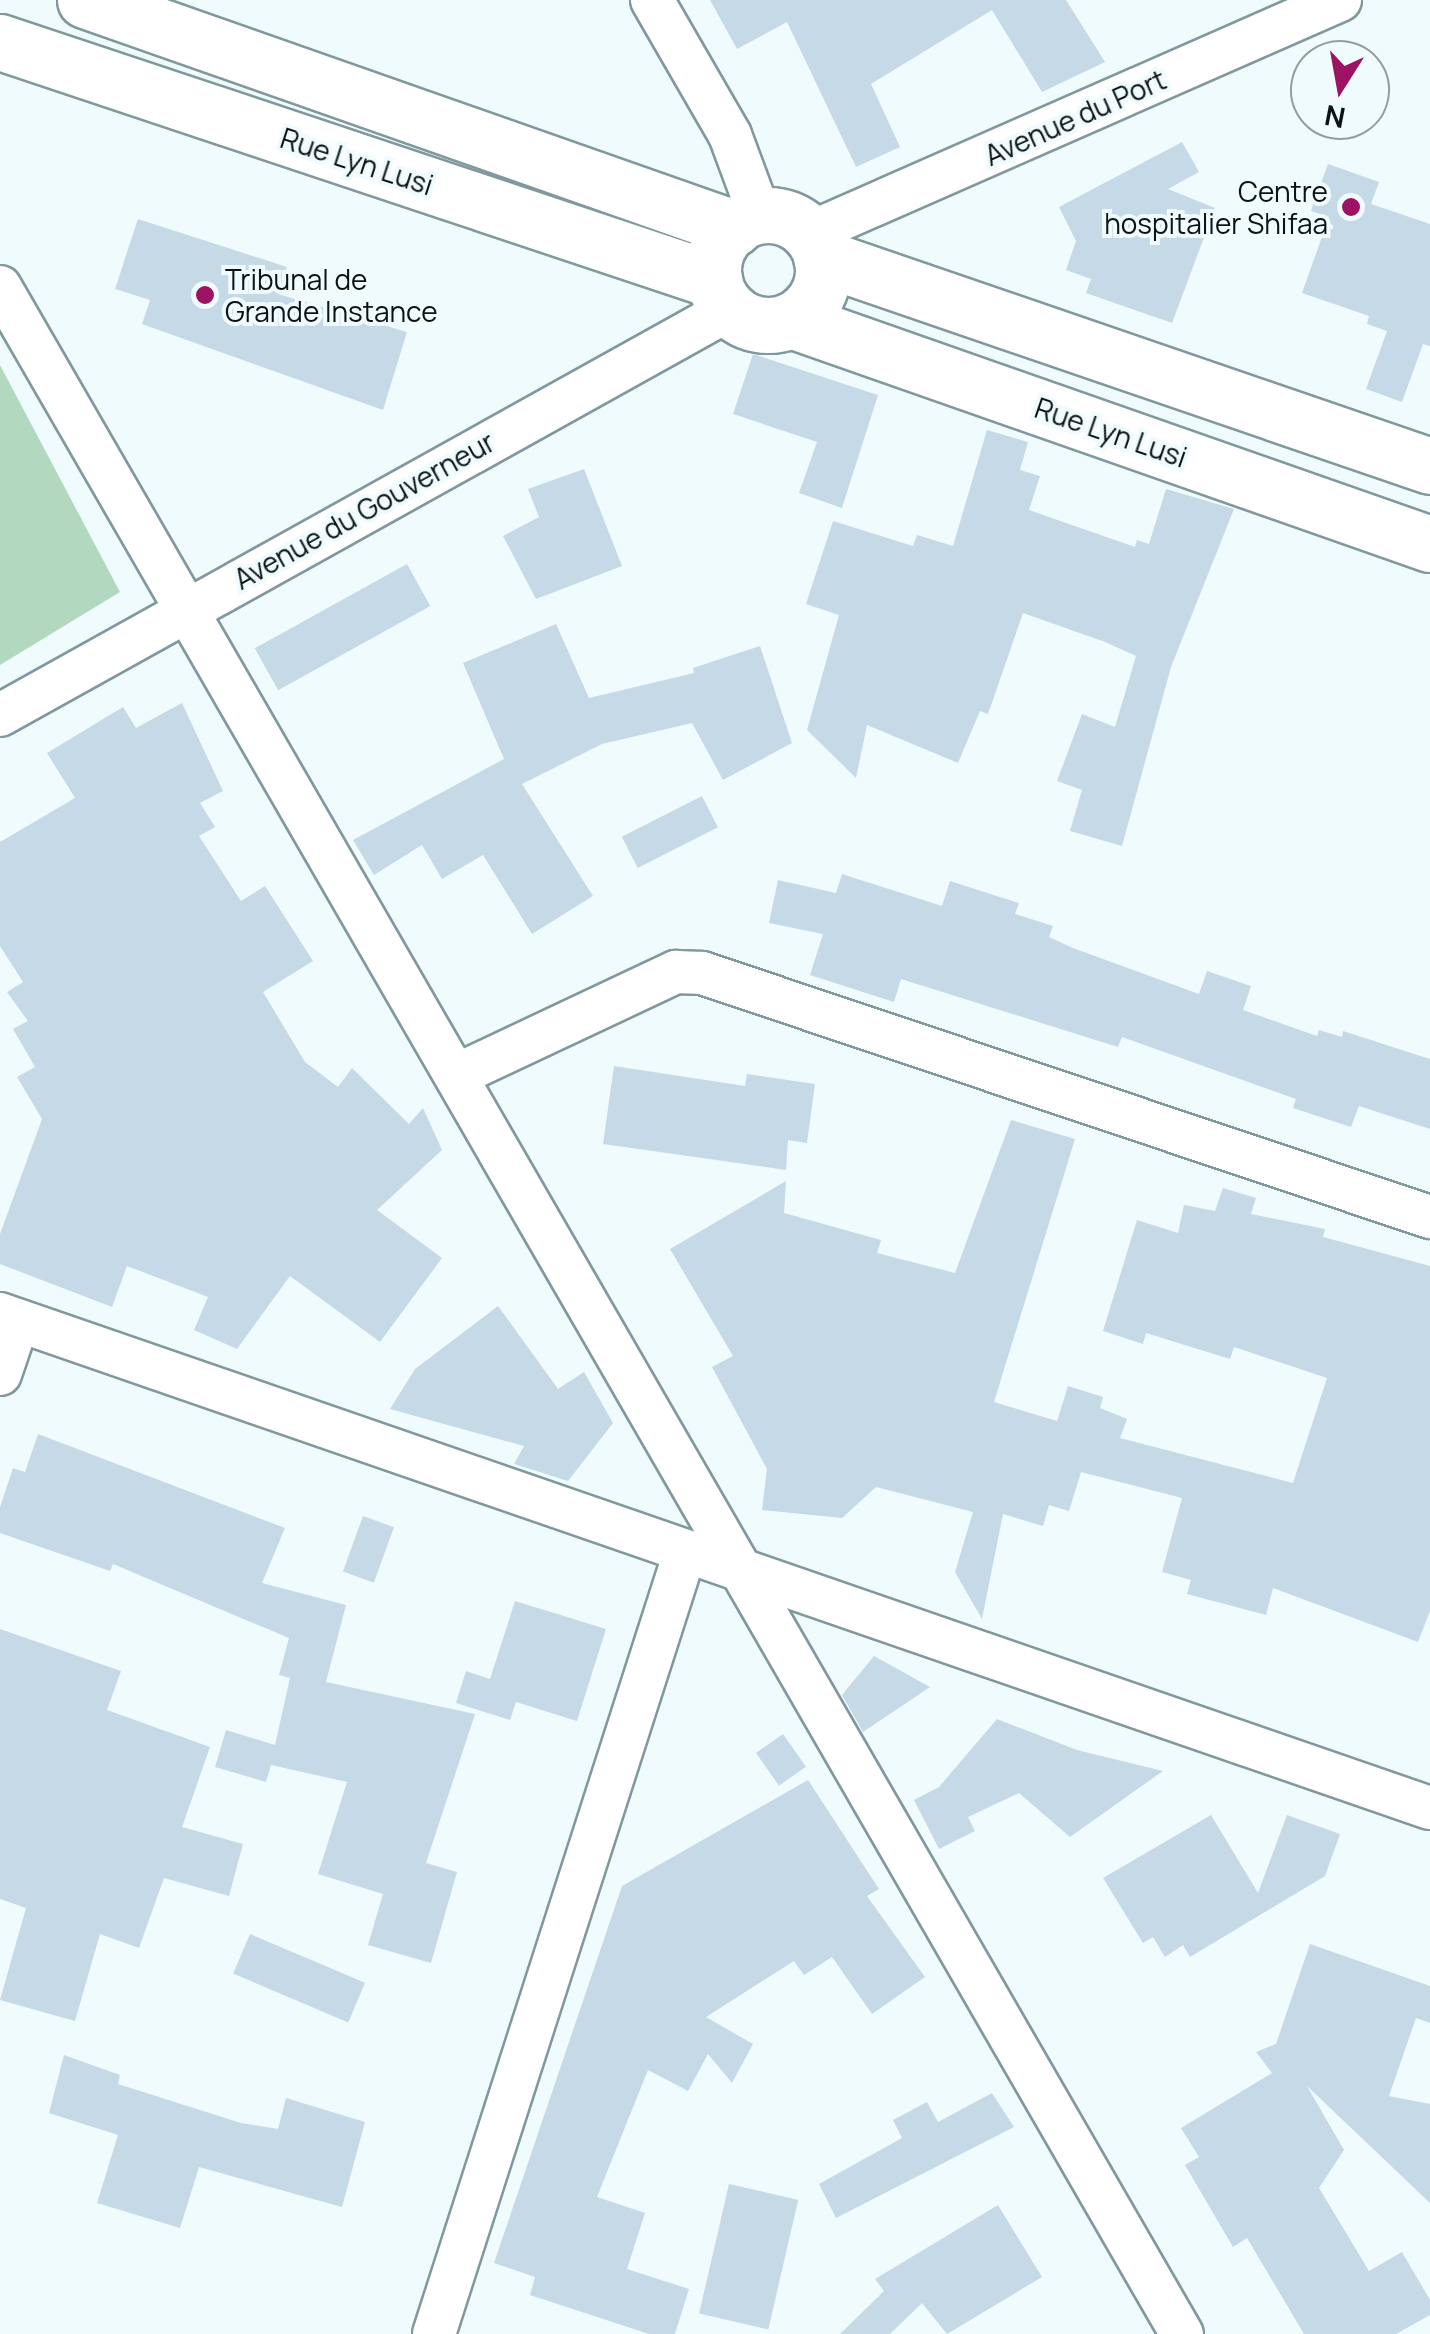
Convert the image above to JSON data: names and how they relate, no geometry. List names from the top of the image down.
{
  "streets": {
    "main road": ["Rue Lyn Lusi"],
    "street": ["Avenue du Port", "Avenue du Gouverneur"]
  },
  "crossings": [
    ["Avenue du Port", "Rue Lyn Lusi"],
    ["Avenue du Port", "Avenue du Gouverneur"],
    ["Rue Lyn Lusi", "Avenue du Gouverneur"]
  ],
  "places": ["Centre hospitalier Shifaa", "Tribunal de Grande Instance"],
  "north": "bottom"
}
